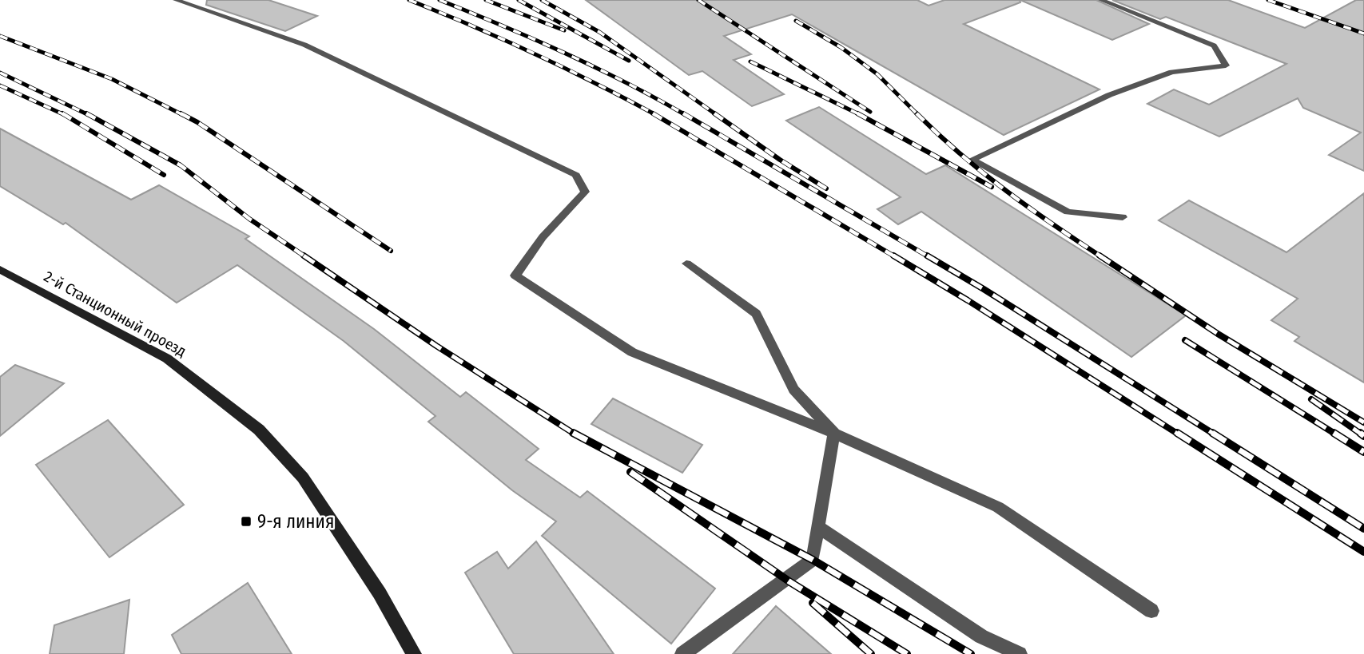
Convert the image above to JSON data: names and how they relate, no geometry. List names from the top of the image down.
{
  "streets": {
    "main road": ["2-й Станционный проезд"]
  },
  "places": {
    "transit": ["9-я линия"]
  }
}
